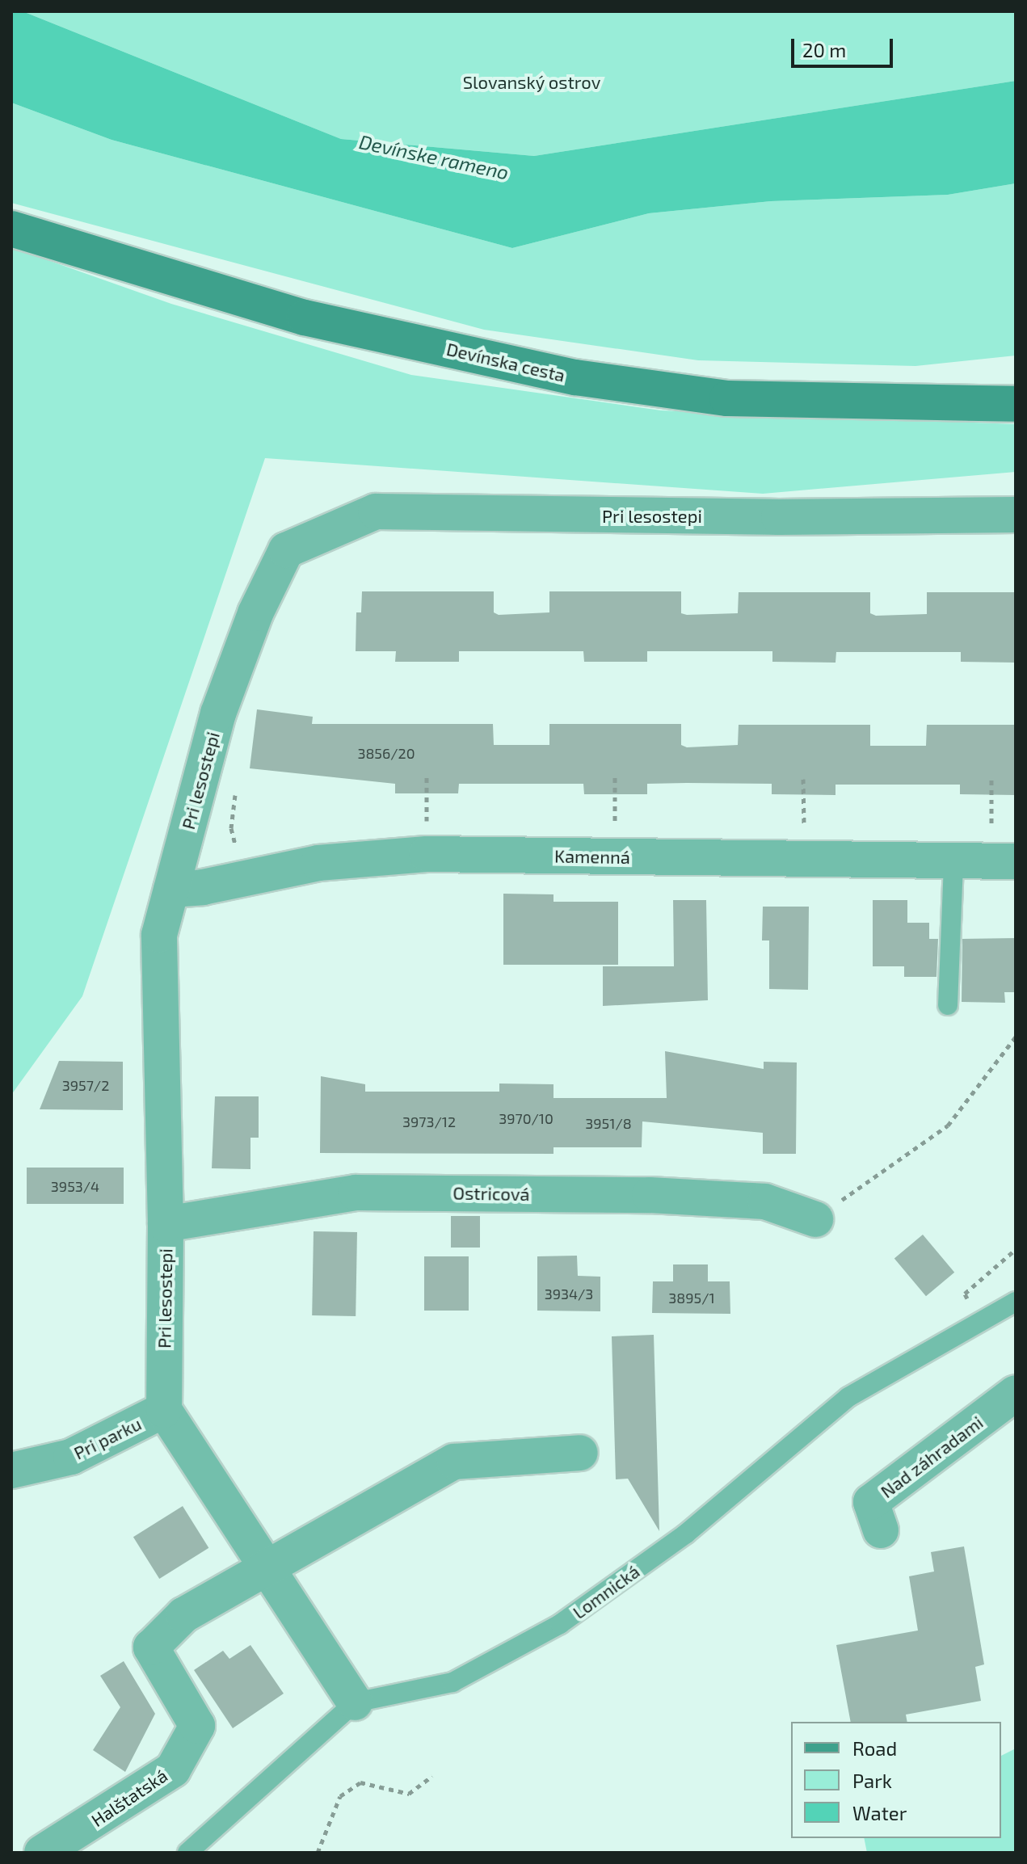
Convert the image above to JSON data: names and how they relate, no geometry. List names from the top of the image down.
{
  "streets": {
    "street": [
      "Devínska cesta",
      "Pri lesostepi",
      "Kamenná",
      "Ostricová",
      "Pri parku",
      "Nad záhradami",
      "Halštatská"
    ],
    "lane": ["Lomnická"]
  },
  "crossings": [
    ["Pri lesostepi", "Kamenná"],
    ["Pri lesostepi", "Ostricová"],
    ["Pri lesostepi", "Pri parku"]
  ],
  "water": ["Devínske rameno"],
  "parks": ["Slovanský ostrov"],
  "house_numbers": [
    "3856/20",
    "3957/2",
    "3970/10",
    "3973/12",
    "3951/8",
    "3953/4",
    "3934/3",
    "3895/1"
  ],
  "legend": ["Road", "Park", "Water"],
  "scale_bar": "20 m"
}
